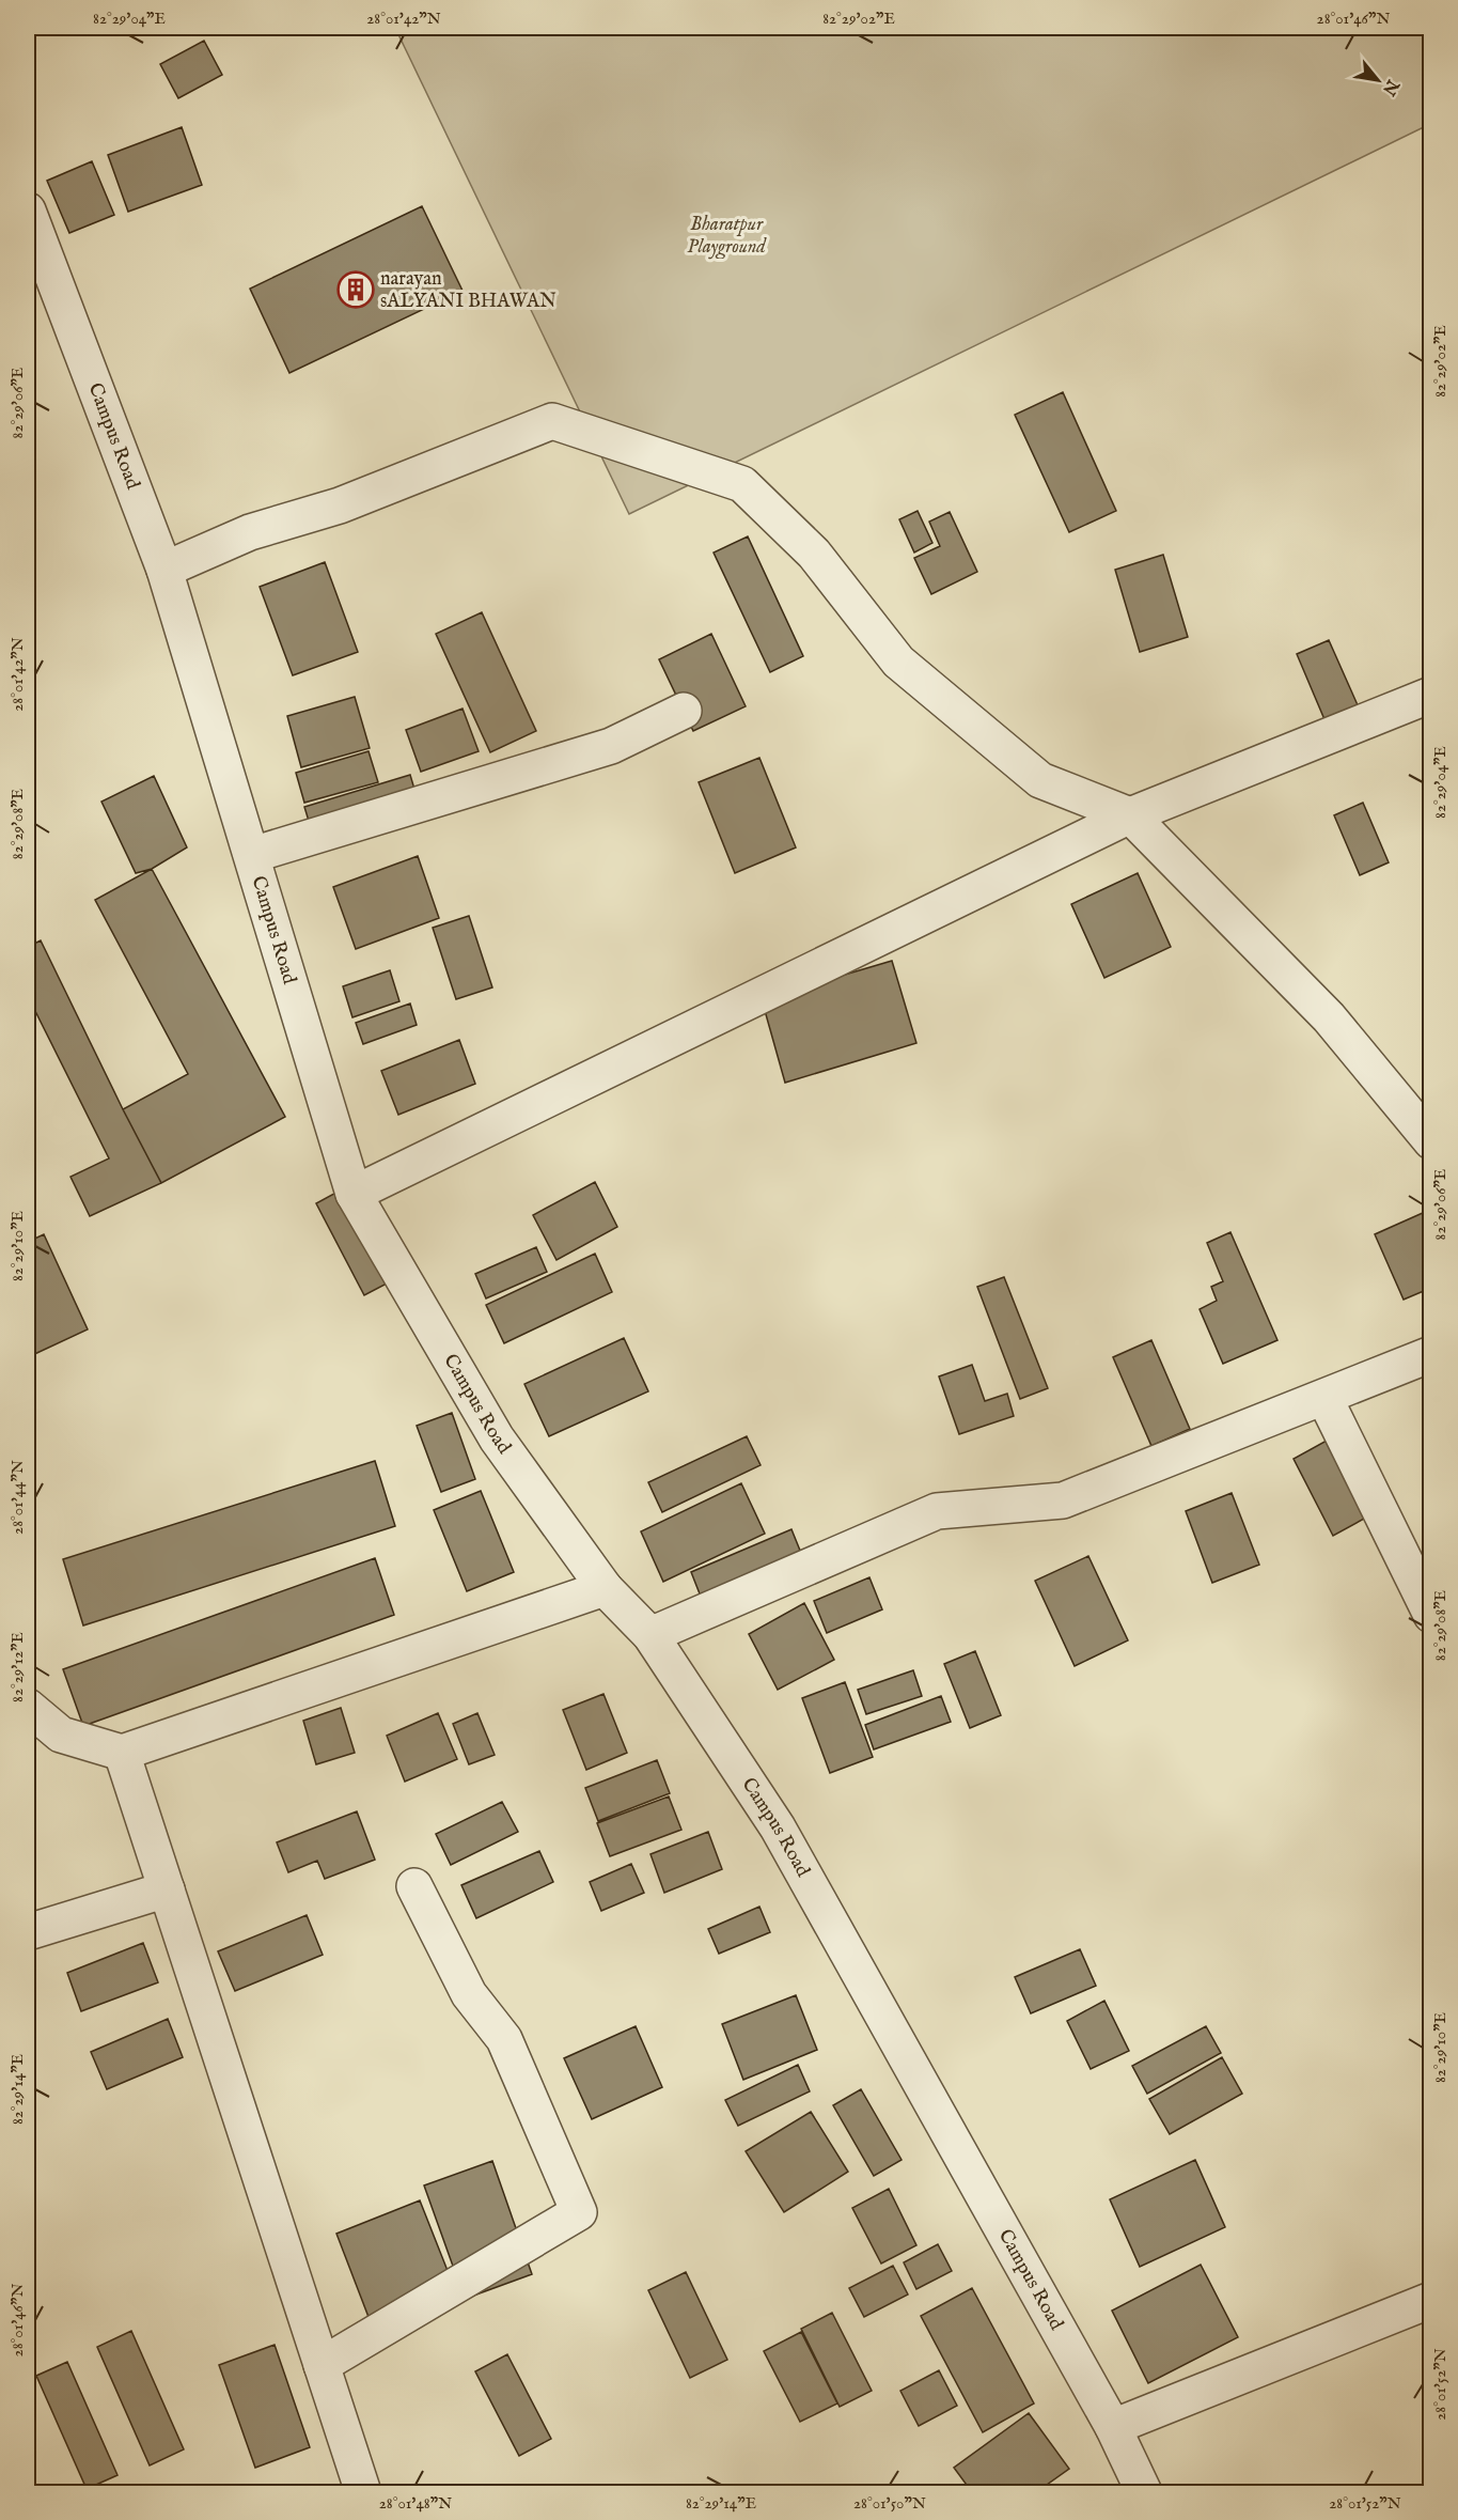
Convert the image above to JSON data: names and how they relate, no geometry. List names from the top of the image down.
{
  "streets": {
    "street": ["Campus Road"]
  },
  "parks": ["Bharatpur Playground"],
  "places": {
    "building": ["narayan sALYANI BHAWAN"]
  },
  "north": "bottom right",
  "coordinates": [
    "82°29'04\"E",
    "28°01'42\"N",
    "82°29'02\"E",
    "28°01'46\"N",
    "82°29'06\"E",
    "82°29'08\"E",
    "82°29'10\"E",
    "28°01'44\"N",
    "82°29'12\"E",
    "82°29'14\"E",
    "28°01'52\"N",
    "28°01'48\"N",
    "28°01'50\"N"
  ]
}
